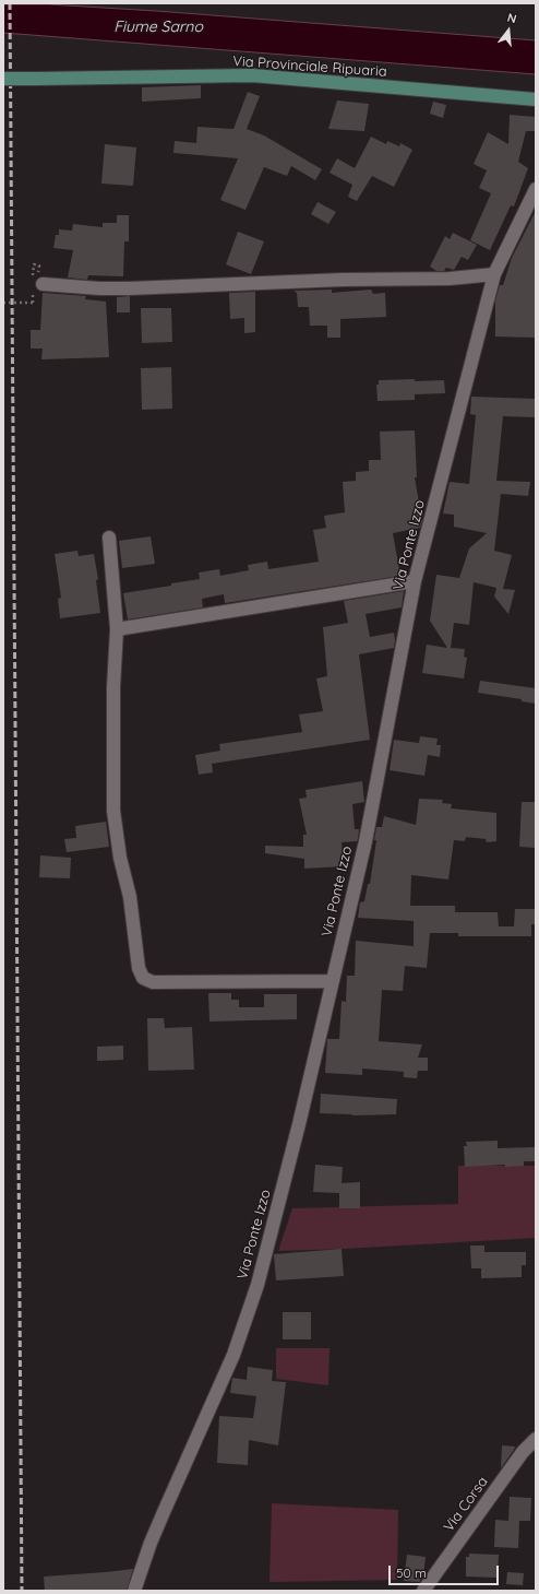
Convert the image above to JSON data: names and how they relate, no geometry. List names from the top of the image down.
{
  "streets": {
    "main road": ["Via Provinciale Ripuaria"],
    "street": ["Via Ponte Izzo", "Via Corsa"]
  },
  "water": ["Fiume Sarno"],
  "scale_bar": "50 m",
  "north": "top"
}
